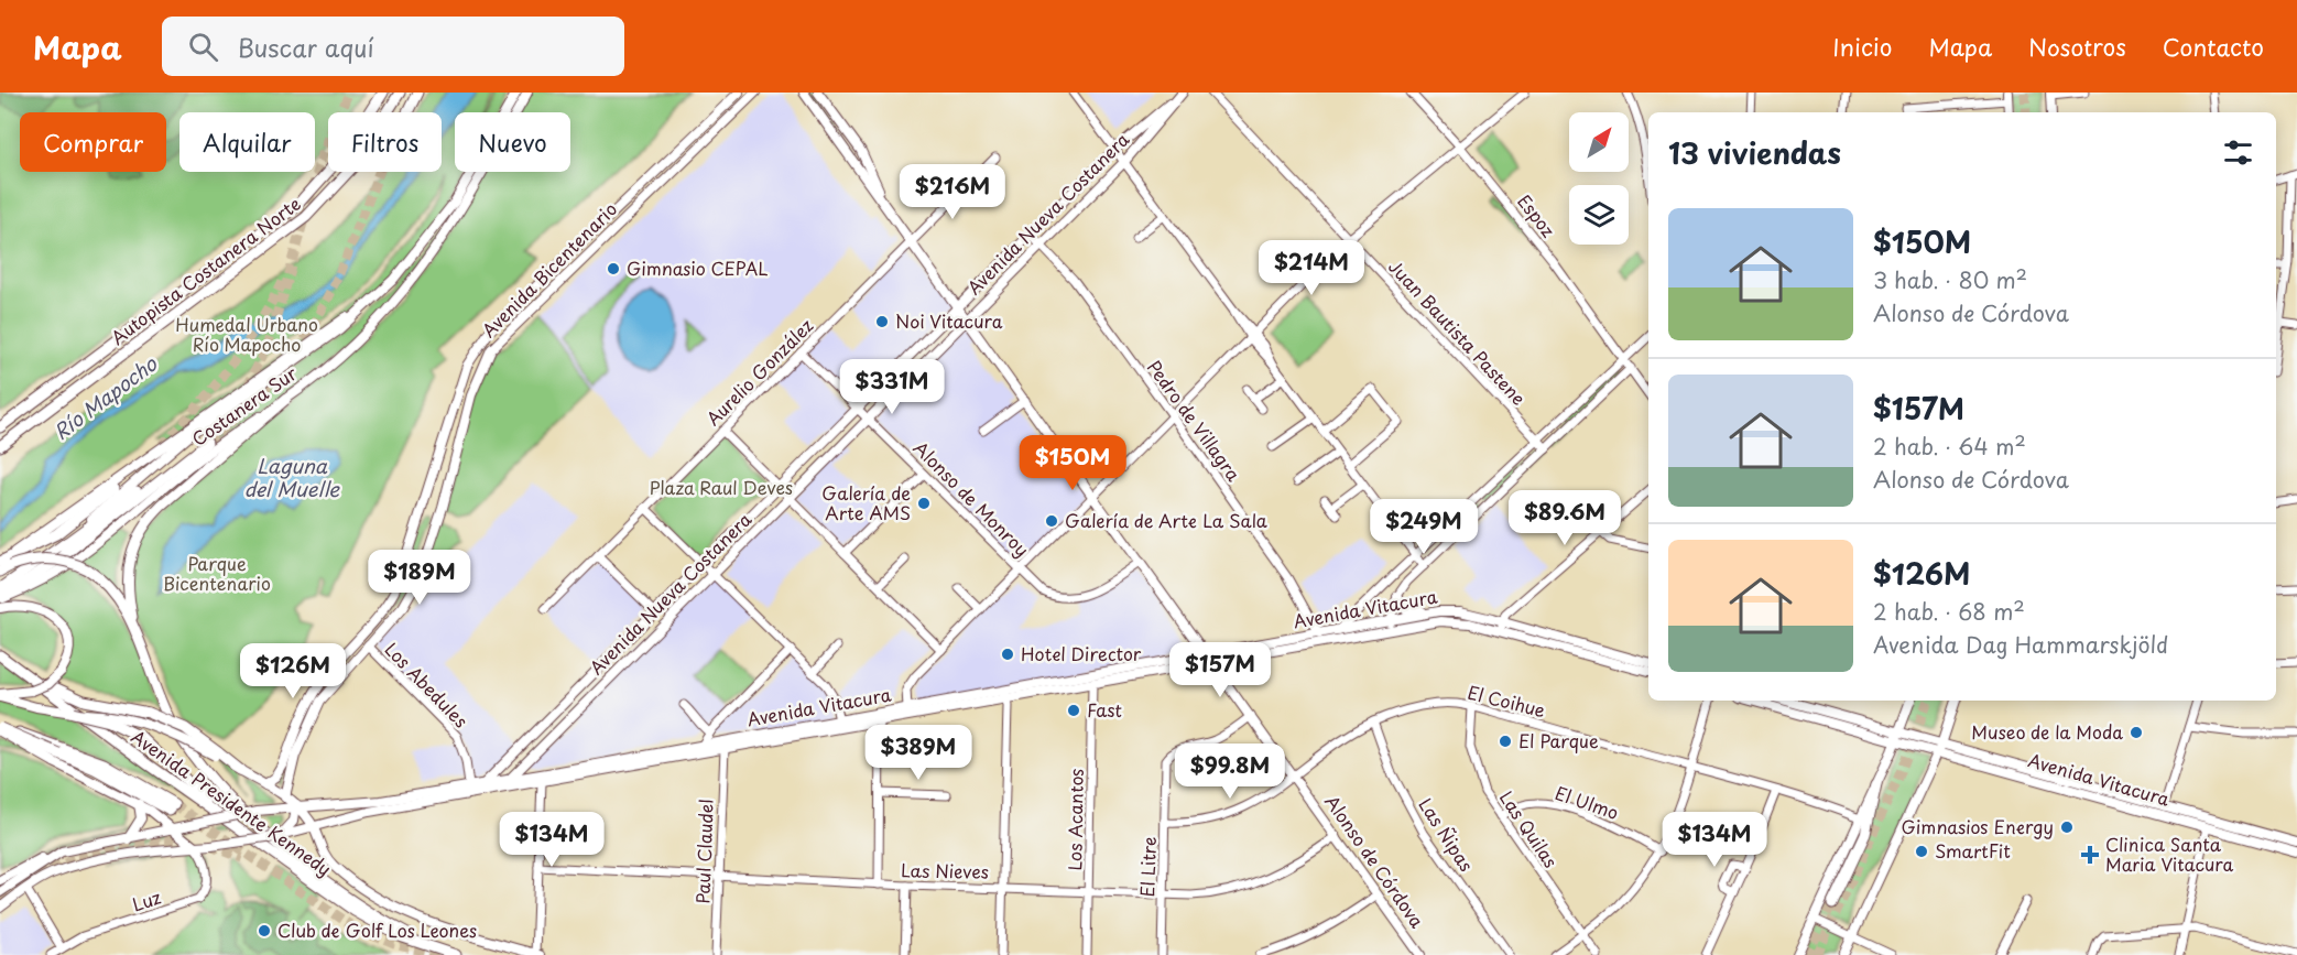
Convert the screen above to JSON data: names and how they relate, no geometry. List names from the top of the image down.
{
  "streets": {
    "highway": ["Autopista Costanera Norte", "Avenida Presidente Kennedy"],
    "main road": [
      "Avenida Nueva Costanera",
      "Avenida Bicentenario",
      "Costanera Sur",
      "Avenida Vitacura",
      "Alonso de Córdova"
    ],
    "street": [
      "Espoz",
      "Juan Bautista Pastene",
      "Aurelio González",
      "Pedro de Villagra",
      "Alonso de Monroy",
      "Los Abedules",
      "El Coihue",
      "El Ulmo",
      "Los Acantos",
      "Las Quilas",
      "Las Ñipas",
      "Paul Claudel",
      "El Litre",
      "Las Nieves",
      "Luz"
    ]
  },
  "crossings": [
    ["Avenida Nueva Costanera", "Pedro de Villagra"],
    ["Avenida Nueva Costanera", "Alonso de Monroy"],
    ["Avenida Nueva Costanera", "Avenida Vitacura"],
    ["Avenida Nueva Costanera", "Alonso de Córdova"],
    ["Avenida Bicentenario", "Los Abedules"],
    ["Aurelio González", "Alonso de Monroy"],
    ["Aurelio González", "Alonso de Córdova"],
    ["Pedro de Villagra", "Avenida Vitacura"],
    ["Alonso de Monroy", "Alonso de Córdova"],
    ["Avenida Vitacura", "Los Abedules"],
    ["Avenida Vitacura", "Los Acantos"],
    ["Avenida Vitacura", "Paul Claudel"],
    ["Avenida Vitacura", "Alonso de Córdova"],
    ["Avenida Vitacura", "Luz"],
    ["El Coihue", "Las Quilas"],
    ["El Coihue", "Las Ñipas"],
    ["El Coihue", "Alonso de Córdova"],
    ["El Coihue", "El Litre"],
    ["El Ulmo", "Las Quilas"],
    ["Los Acantos", "Las Nieves"],
    ["Paul Claudel", "Las Nieves"],
    ["Alonso de Córdova", "El Litre"],
    ["Alonso de Córdova", "Las Nieves"],
    ["El Litre", "Las Nieves"]
  ],
  "water": ["Río Mapocho", "Laguna del Muelle"],
  "parks": ["Humedal Urbano Río Mapocho", "Plaza Raul Deves", "Parque Bicentenario"],
  "places": {
    "other": [
      "Gimnasio CEPAL",
      "Noi Vitacura",
      "Galería de Arte AMS",
      "Galería de Arte La Sala",
      "Hotel Director",
      "Fast",
      "Museo de la Moda",
      "El Parque",
      "Gimnasios Energy",
      "SmartFit",
      "Club de Golf Los Leones"
    ],
    "health": ["Clinica Santa Maria Vitacura"]
  },
  "north": "top right",
  "page": {
    "header": "Mapa",
    "search": "Buscar aquí",
    "nav": [
      "Inicio",
      "Mapa",
      "Nosotros",
      "Contacto"
    ],
    "chip": [
      "Comprar",
      "Alquilar",
      "Filtros",
      "Nuevo"
    ],
    "heading": "13 viviendas",
    "price": [
      "$216M",
      "$214M",
      "$331M",
      "$150M",
      "$89.6M",
      "$249M",
      "$189M",
      "$157M",
      "$126M",
      "$389M",
      "$99.8M",
      "$134M",
      "$134M"
    ],
    "list": [
      {
        "name": "$150M",
        "note": "3 hab. · 80 m² · Alonso de Córdova"
      },
      {
        "name": "$157M",
        "note": "2 hab. · 64 m² · Alonso de Córdova"
      },
      {
        "name": "$126M",
        "note": "2 hab. · 68 m² · Avenida Dag Hammarskjöld"
      }
    ]
  }
}
